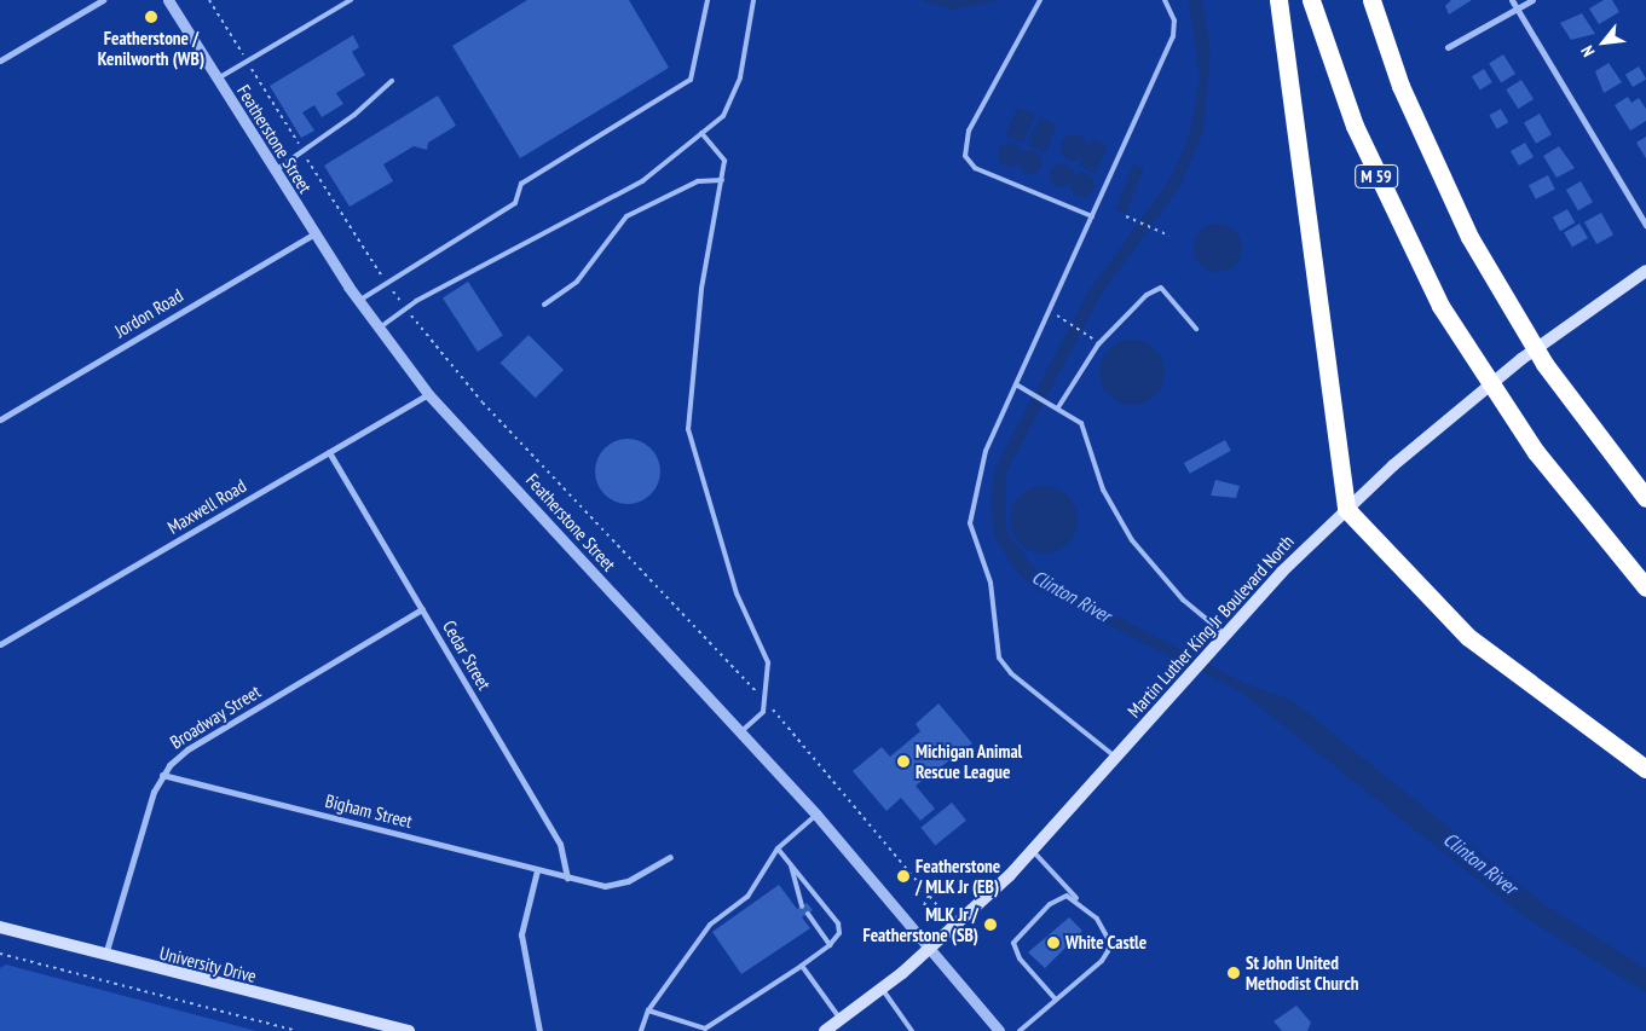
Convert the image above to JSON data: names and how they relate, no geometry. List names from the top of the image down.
{
  "streets": {
    "highway": ["M 59"],
    "main road": ["Martin Luther King Jr Boulevard North", "University Drive"],
    "street": [
      "Featherstone Street",
      "Jordon Road",
      "Maxwell Road",
      "Cedar Street",
      "Broadway Street",
      "Bigham Street"
    ]
  },
  "crossings": [
    ["Featherstone Street", "Jordon Road"],
    ["Featherstone Street", "Maxwell Road"],
    ["Featherstone Street", "Martin Luther King Jr Boulevard North"],
    ["Maxwell Road", "Cedar Street"],
    ["Cedar Street", "Broadway Street"],
    ["Cedar Street", "Bigham Street"],
    ["Broadway Street", "Bigham Street"],
    ["Broadway Street", "University Drive"]
  ],
  "water": ["Clinton River"],
  "places": [
    "Featherstone / Kenilworth (WB)",
    "Michigan Animal Rescue League",
    "Featherstone / MLK Jr (EB)",
    "MLK Jr / Featherstone (SB)",
    "White Castle",
    "St John United Methodist Church"
  ],
  "north": "bottom left"
}
